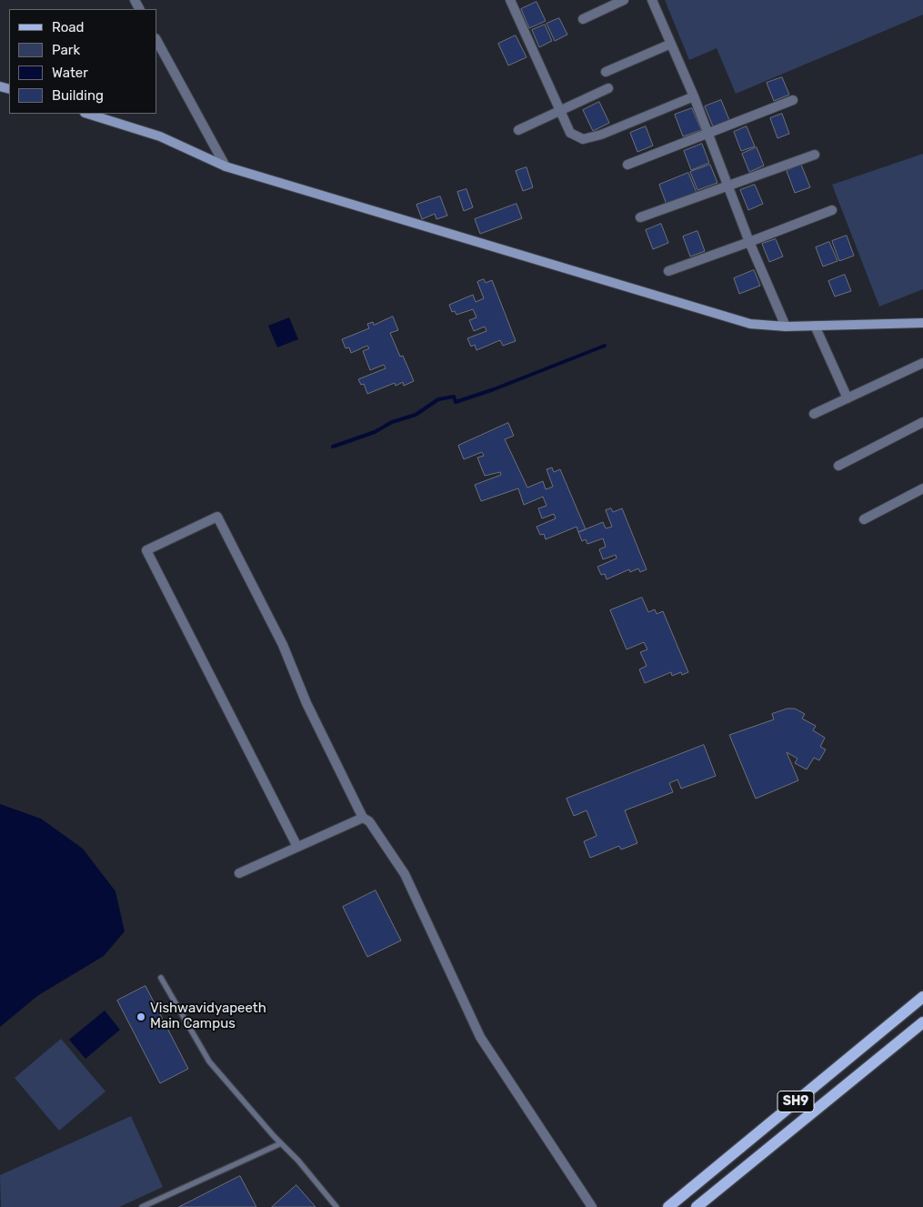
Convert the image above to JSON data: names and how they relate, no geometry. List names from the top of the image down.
{
  "streets": {
    "main road": ["SH9"]
  },
  "places": ["Vishwavidyapeeth Main Campus"],
  "legend": [
    "Road",
    "Park",
    "Water",
    "Building"
  ]
}
